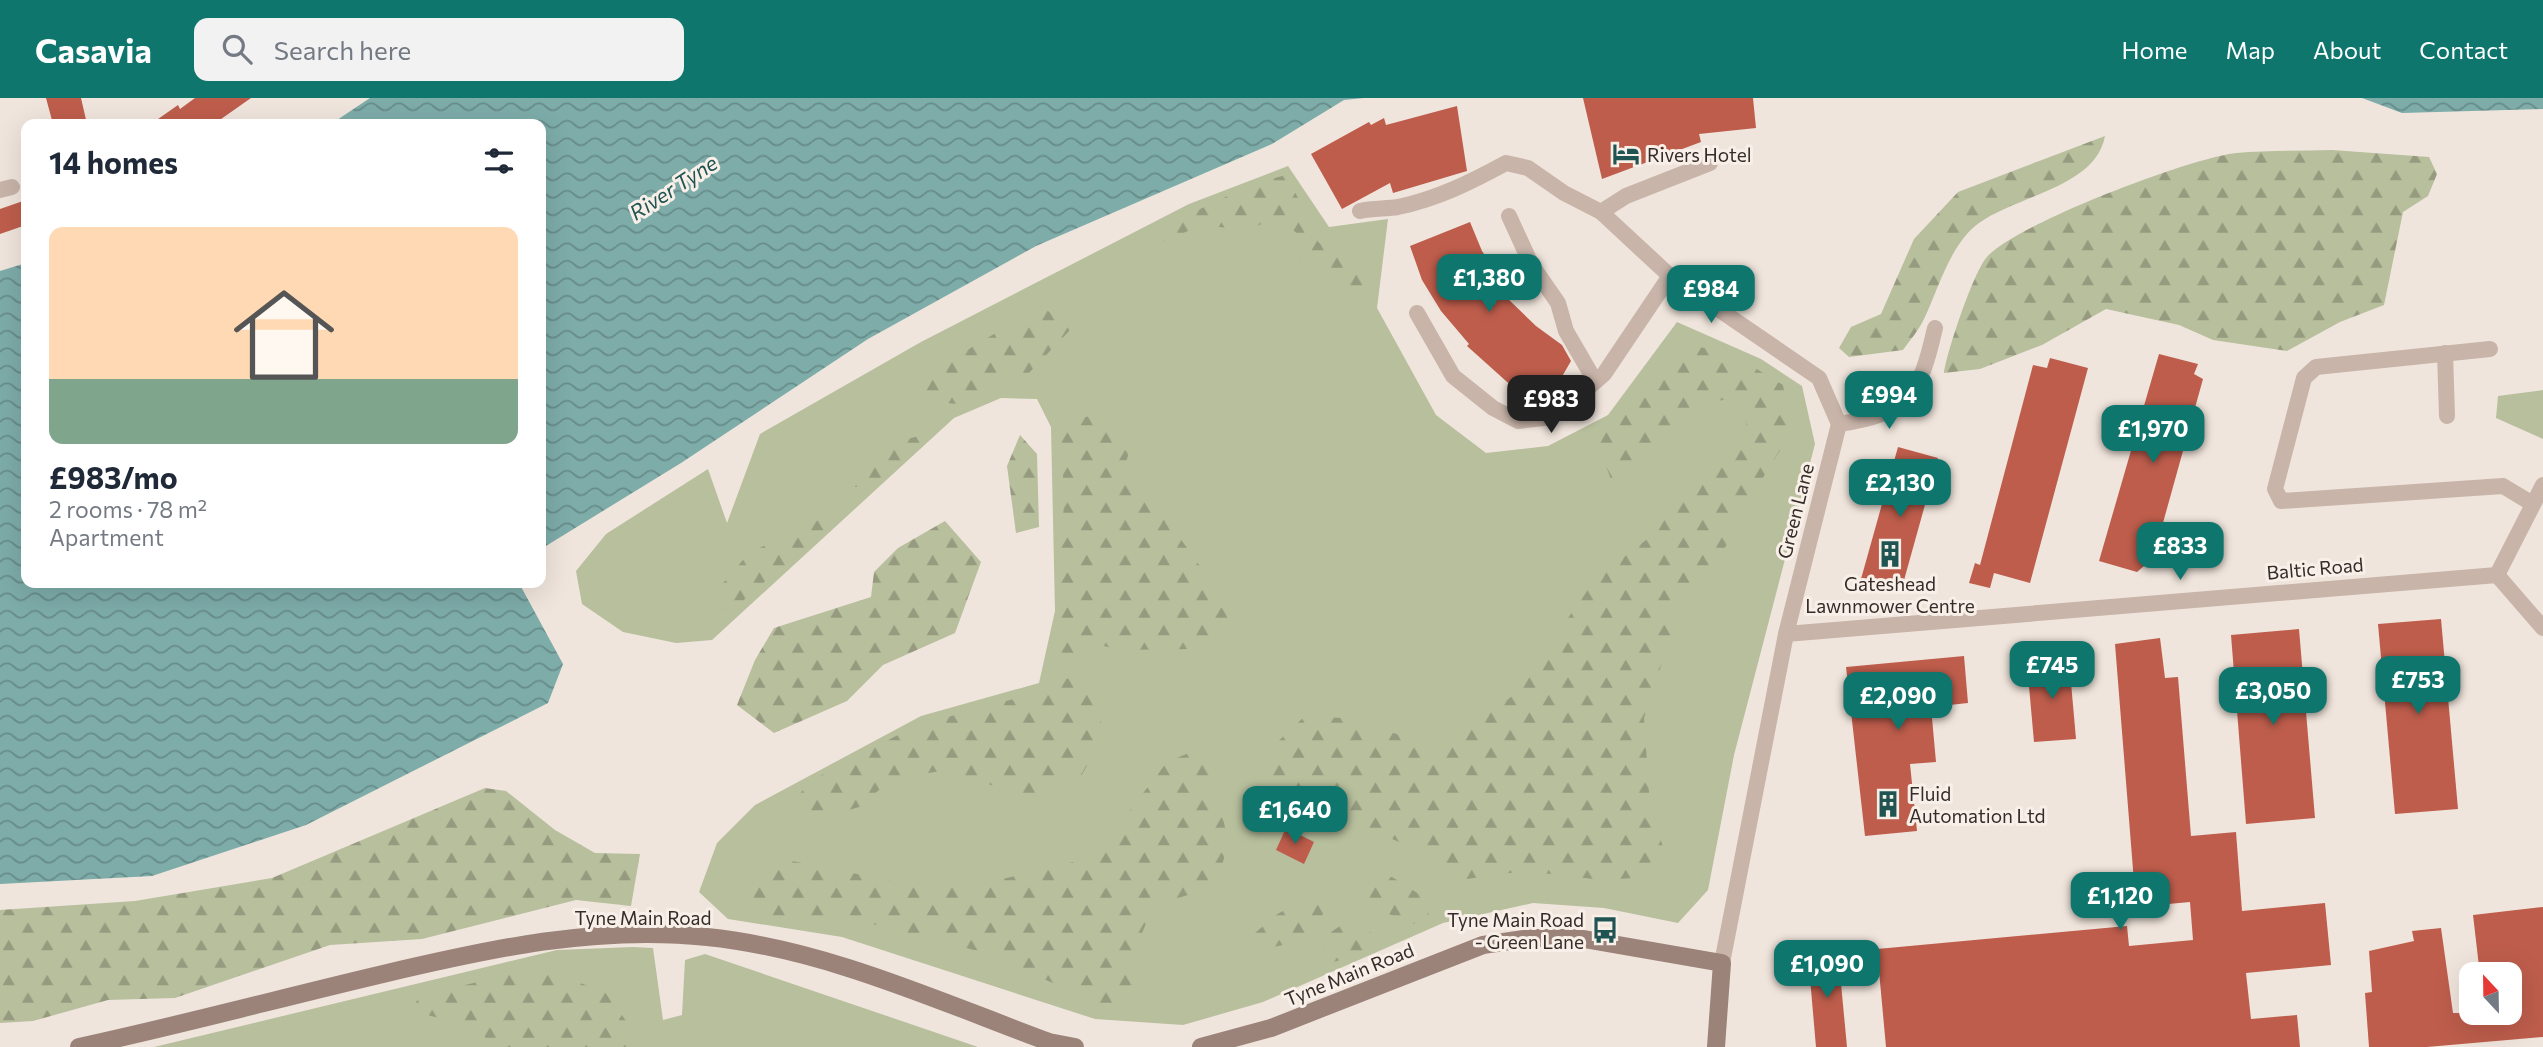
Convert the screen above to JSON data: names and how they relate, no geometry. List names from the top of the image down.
{
  "streets": {
    "street": ["Green Lane", "Baltic Road", "Tyne Main Road"]
  },
  "crossings": [
    ["Green Lane", "Baltic Road"],
    ["Green Lane", "Tyne Main Road"]
  ],
  "water": ["River Tyne"],
  "places": {
    "hotel": ["Rivers Hotel"],
    "building": ["Gateshead Lawnmower Centre", "Fluid Automation Ltd"],
    "bus stop": ["Tyne Main Road - Green Lane"]
  },
  "north": "top",
  "page": {
    "header": "Casavia",
    "search": "Search here",
    "nav": [
      "Home",
      "Map",
      "About",
      "Contact"
    ],
    "heading": "14 homes",
    "list": [
      {
        "name": "£983/mo",
        "note": "2 rooms · 78 m² · Apartment"
      }
    ],
    "price": [
      "£1,380",
      "£984",
      "£994",
      "£983",
      "£1,970",
      "£2,130",
      "£833",
      "£745",
      "£753",
      "£3,050",
      "£2,090",
      "£1,640",
      "£1,120",
      "£1,090"
    ]
  }
}
